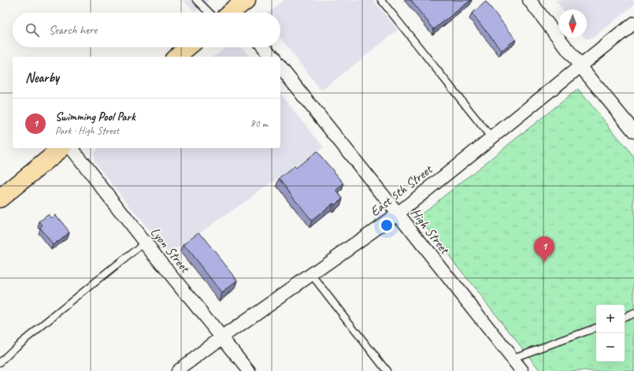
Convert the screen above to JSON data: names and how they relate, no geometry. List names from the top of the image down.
{
  "streets": {
    "street": ["East 5th Street", "High Street", "Lyon Street"]
  },
  "crossings": [
    ["East 5th Street", "High Street"],
    ["East 5th Street", "Lyon Street"]
  ],
  "north": "bottom",
  "page": {
    "search": "Search here",
    "heading": "Nearby",
    "list": [
      {
        "mark": "1",
        "name": "Swimming Pool Park",
        "note": "Park · High Street",
        "value": "80 m"
      }
    ],
    "pins": "1",
    "map_buttons": ["+", "−"]
  }
}
